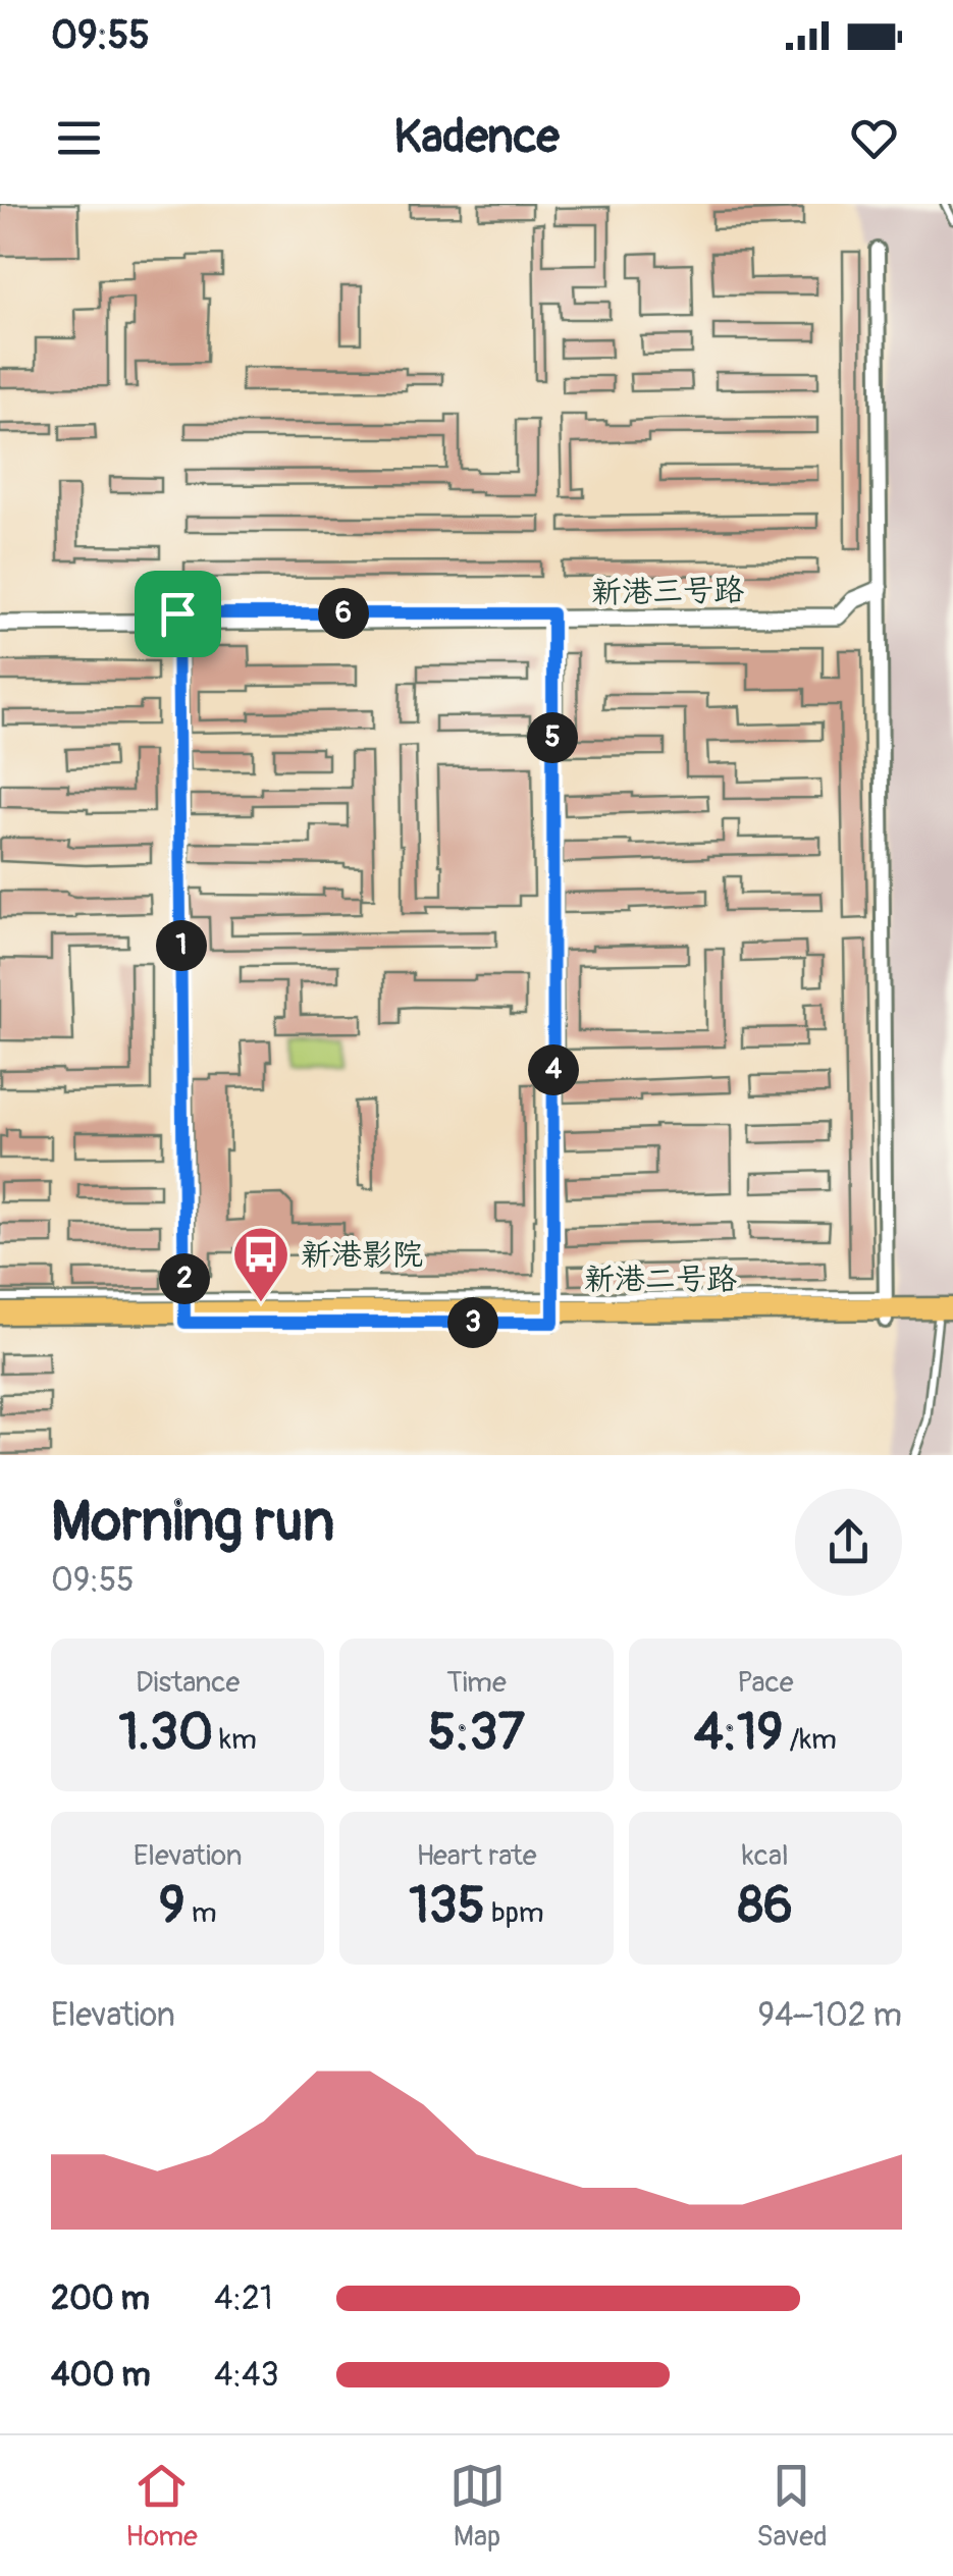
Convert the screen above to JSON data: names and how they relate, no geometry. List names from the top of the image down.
{
  "streets": {
    "main road": ["新港二号路"],
    "street": ["新港三号路"]
  },
  "places": {
    "bus stop": ["新港影院"]
  },
  "page": {
    "status": "09:55",
    "header": "Kadence",
    "pins": [
      "6",
      "5",
      "1",
      "4",
      "2",
      "3"
    ],
    "heading": ["Morning run", "09:55"],
    "stats": [
      ["Distance", "1.30 km"],
      ["Time", "5:37"],
      ["Pace", "4:19 /km"],
      ["Elevation", "9 m"],
      ["Heart rate", "135 bpm"],
      ["kcal", "86"]
    ],
    "chart": ["Elevation", "94–102 m"],
    "list": [
      {
        "name": "200 m",
        "note": "4:21"
      },
      {
        "name": "400 m",
        "note": "4:43"
      }
    ],
    "tabs": ["Home", "Map", "Saved"]
  }
}
